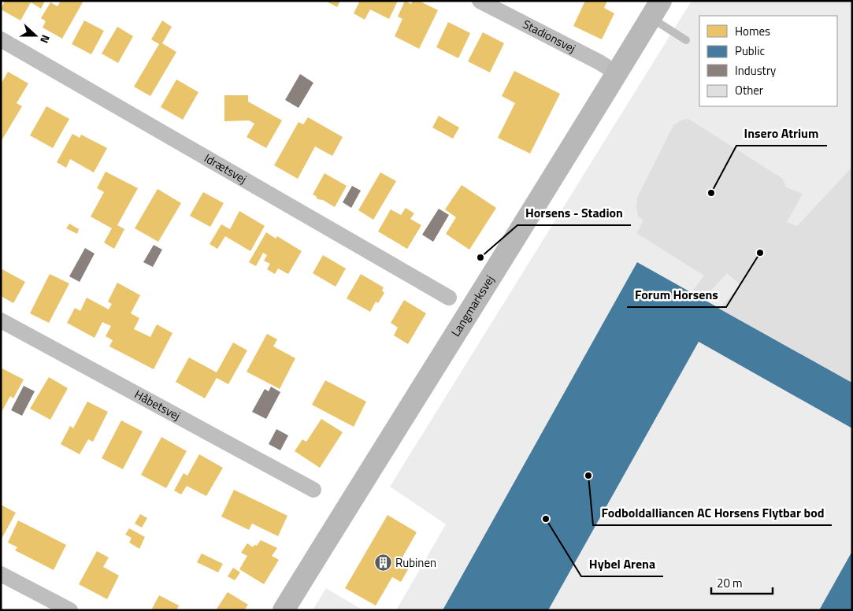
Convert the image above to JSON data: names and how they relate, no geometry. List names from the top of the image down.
{
  "streets": {
    "main road": ["Langmarksvej"],
    "street": ["Stadionsvej", "Idrætsvej", "Håbetsvej"]
  },
  "crossings": [
    ["Stadionsvej", "Langmarksvej"]
  ],
  "places": {
    "other": [
      "Insero Atrium",
      "Forum Horsens",
      "Horsens - Stadion",
      "Fodboldalliancen AC Horsens Flytbar bod",
      "Hybel Arena"
    ],
    "building": ["Rubinen"]
  },
  "legend": [
    "Homes",
    "Public",
    "Industry",
    "Other"
  ],
  "scale_bar": "20 m",
  "north": "right"
}
